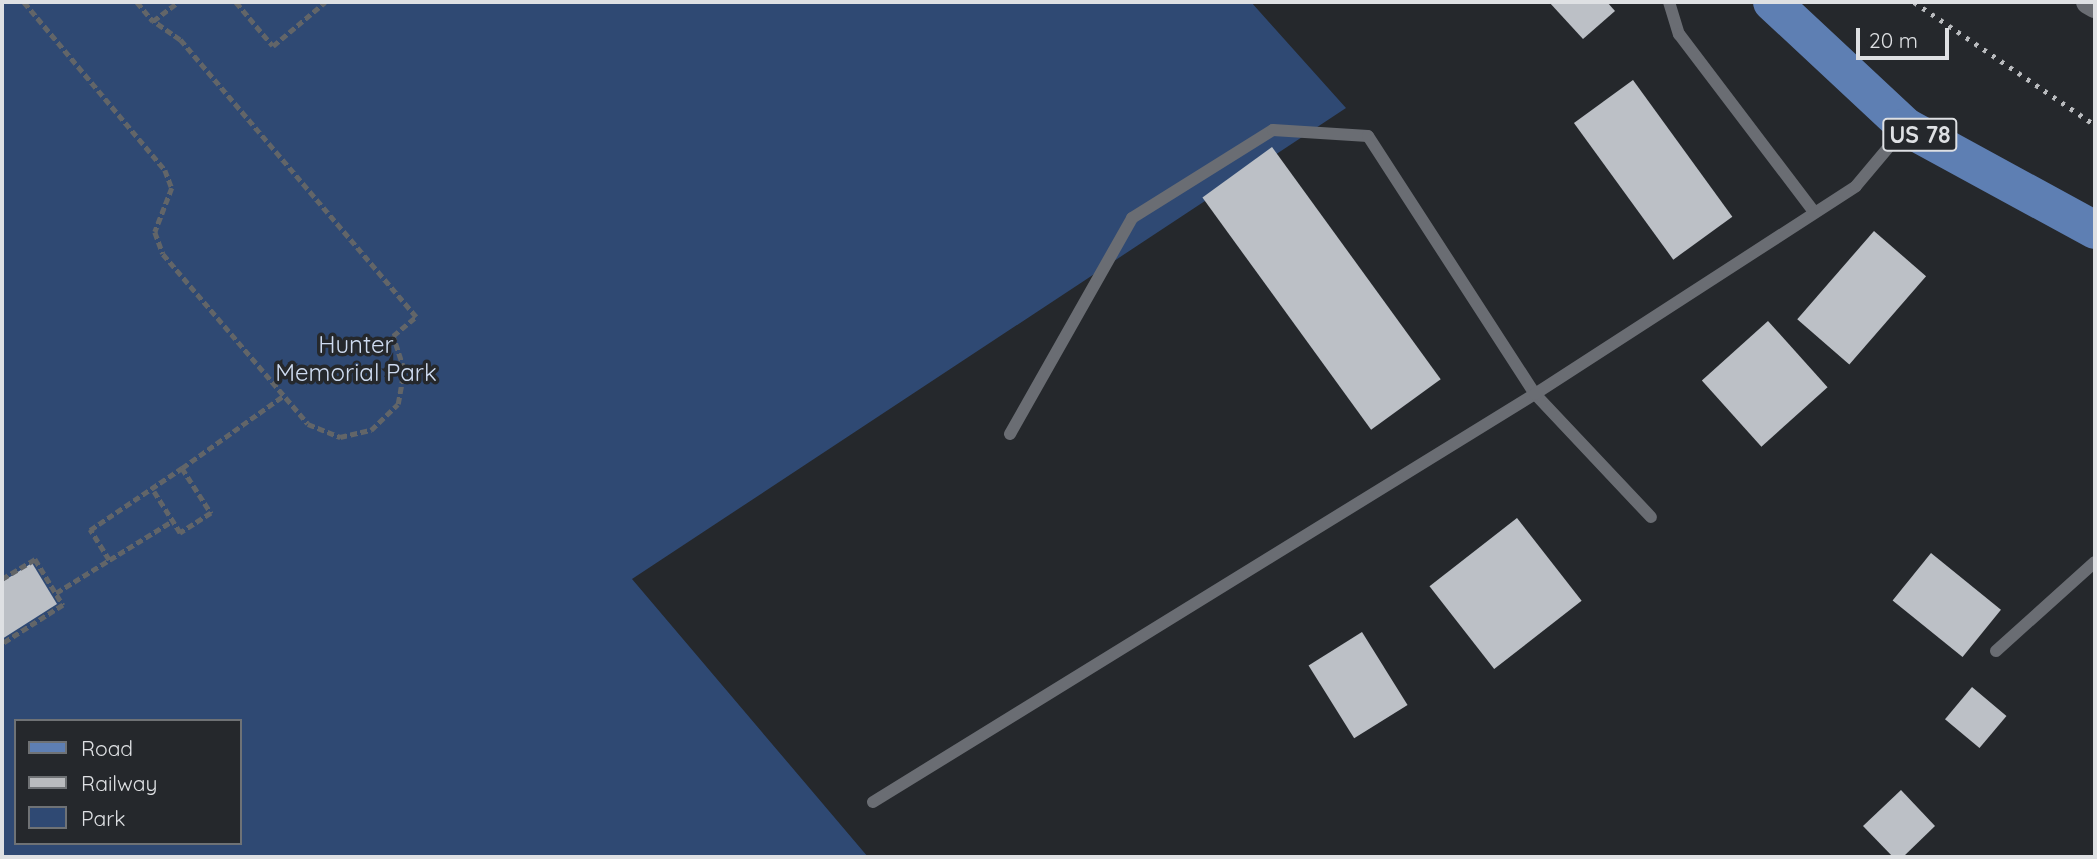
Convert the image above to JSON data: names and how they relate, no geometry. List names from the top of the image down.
{
  "streets": {
    "main road": ["US 78"]
  },
  "parks": ["Hunter Memorial Park"],
  "legend": ["Road", "Railway", "Park"],
  "scale_bar": "20 m"
}
